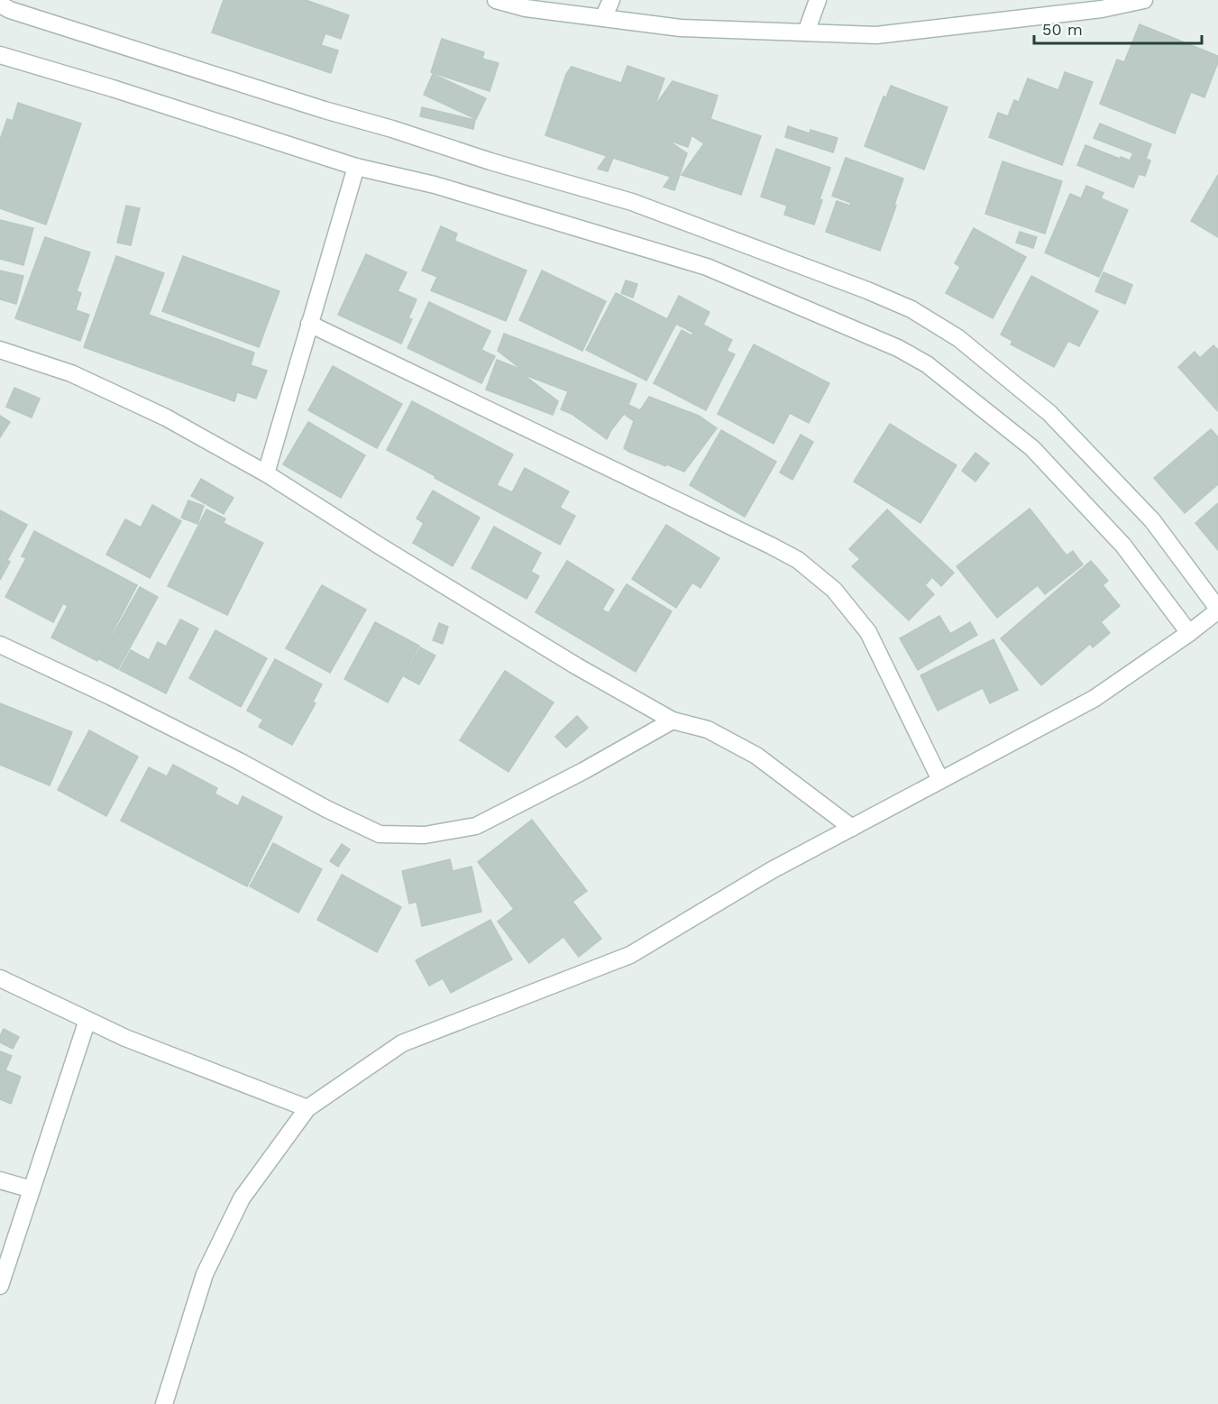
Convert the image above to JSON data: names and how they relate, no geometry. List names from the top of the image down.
{
  "scale_bar": "50 m"
}
